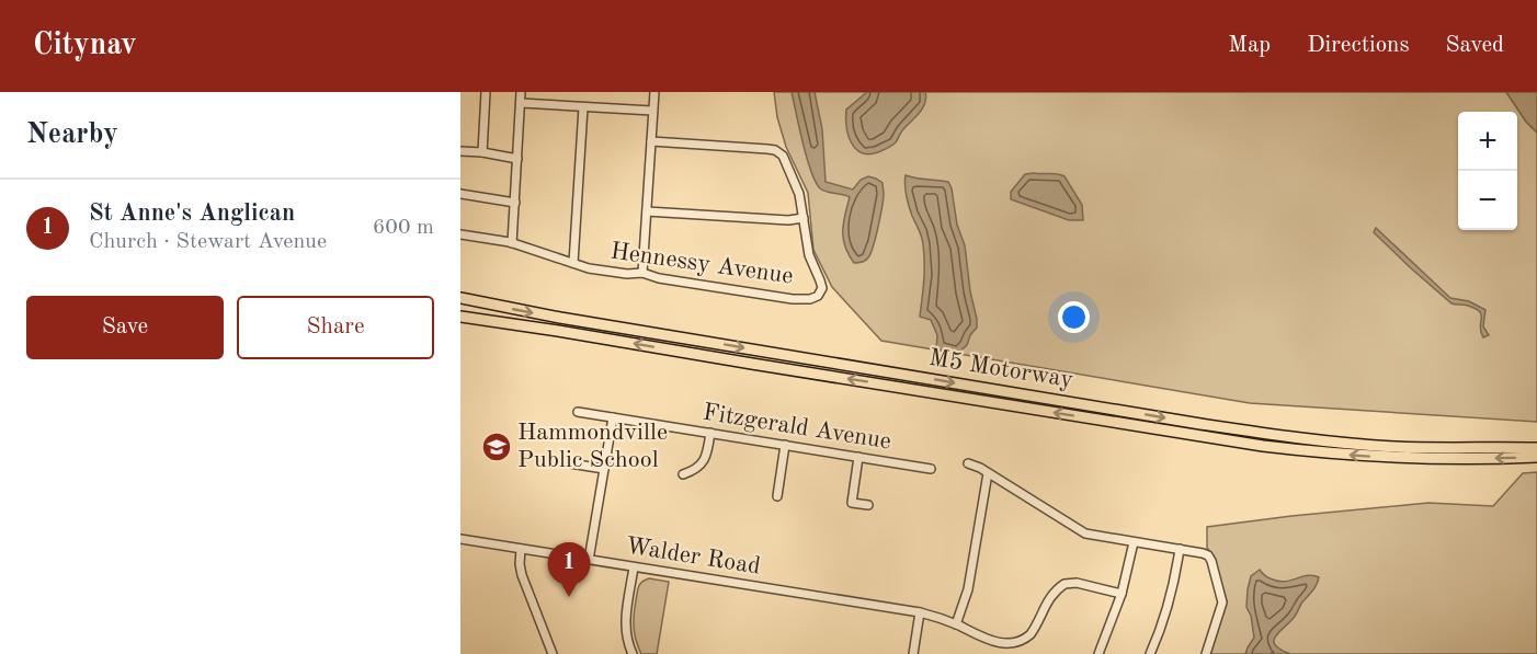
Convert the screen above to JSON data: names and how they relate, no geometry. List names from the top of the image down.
{
  "streets": {
    "highway": ["M5 Motorway"],
    "street": ["Hennessy Avenue", "Fitzgerald Avenue", "Walder Road"]
  },
  "places": {
    "school or university": ["Hammondville Public School"]
  },
  "page": {
    "header": "Citynav",
    "nav": ["Map", "Directions", "Saved"],
    "heading": "Nearby",
    "map_buttons": ["+", "−"],
    "list": [
      {
        "mark": "1",
        "name": "St Anne's Anglican",
        "note": "Church · Stewart Avenue",
        "value": "600 m"
      }
    ],
    "buttons": ["Save", "Share"],
    "pins": "1"
  }
}
